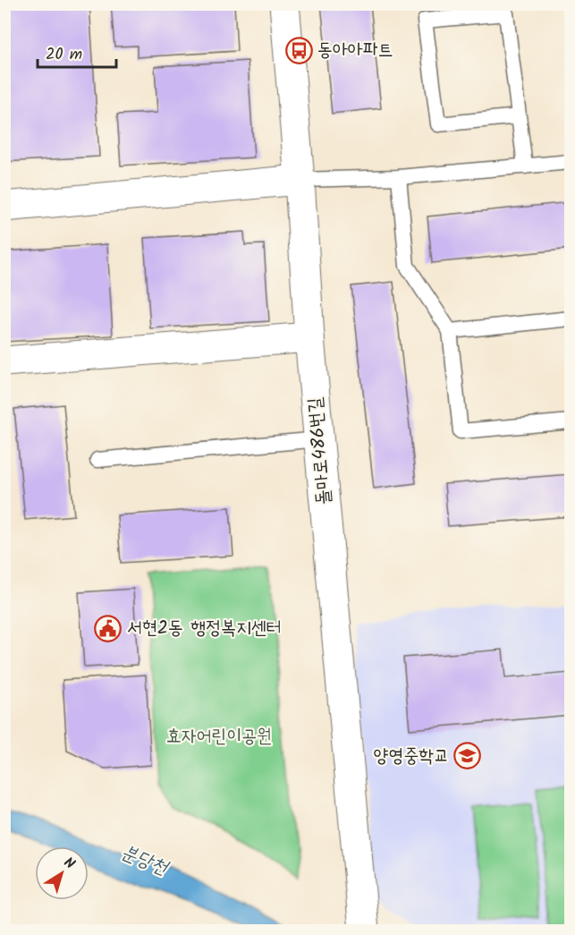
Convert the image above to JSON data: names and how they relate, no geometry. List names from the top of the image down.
{
  "streets": {
    "street": ["돌마로486번길"]
  },
  "water": ["분당천"],
  "parks": ["효자어린이공원"],
  "places": {
    "bus stop": ["동아아파트"],
    "public building": ["서현2동 행정복지센터"],
    "school or university": ["양영중학교"]
  },
  "scale_bar": "20 m",
  "north": "top right"
}
